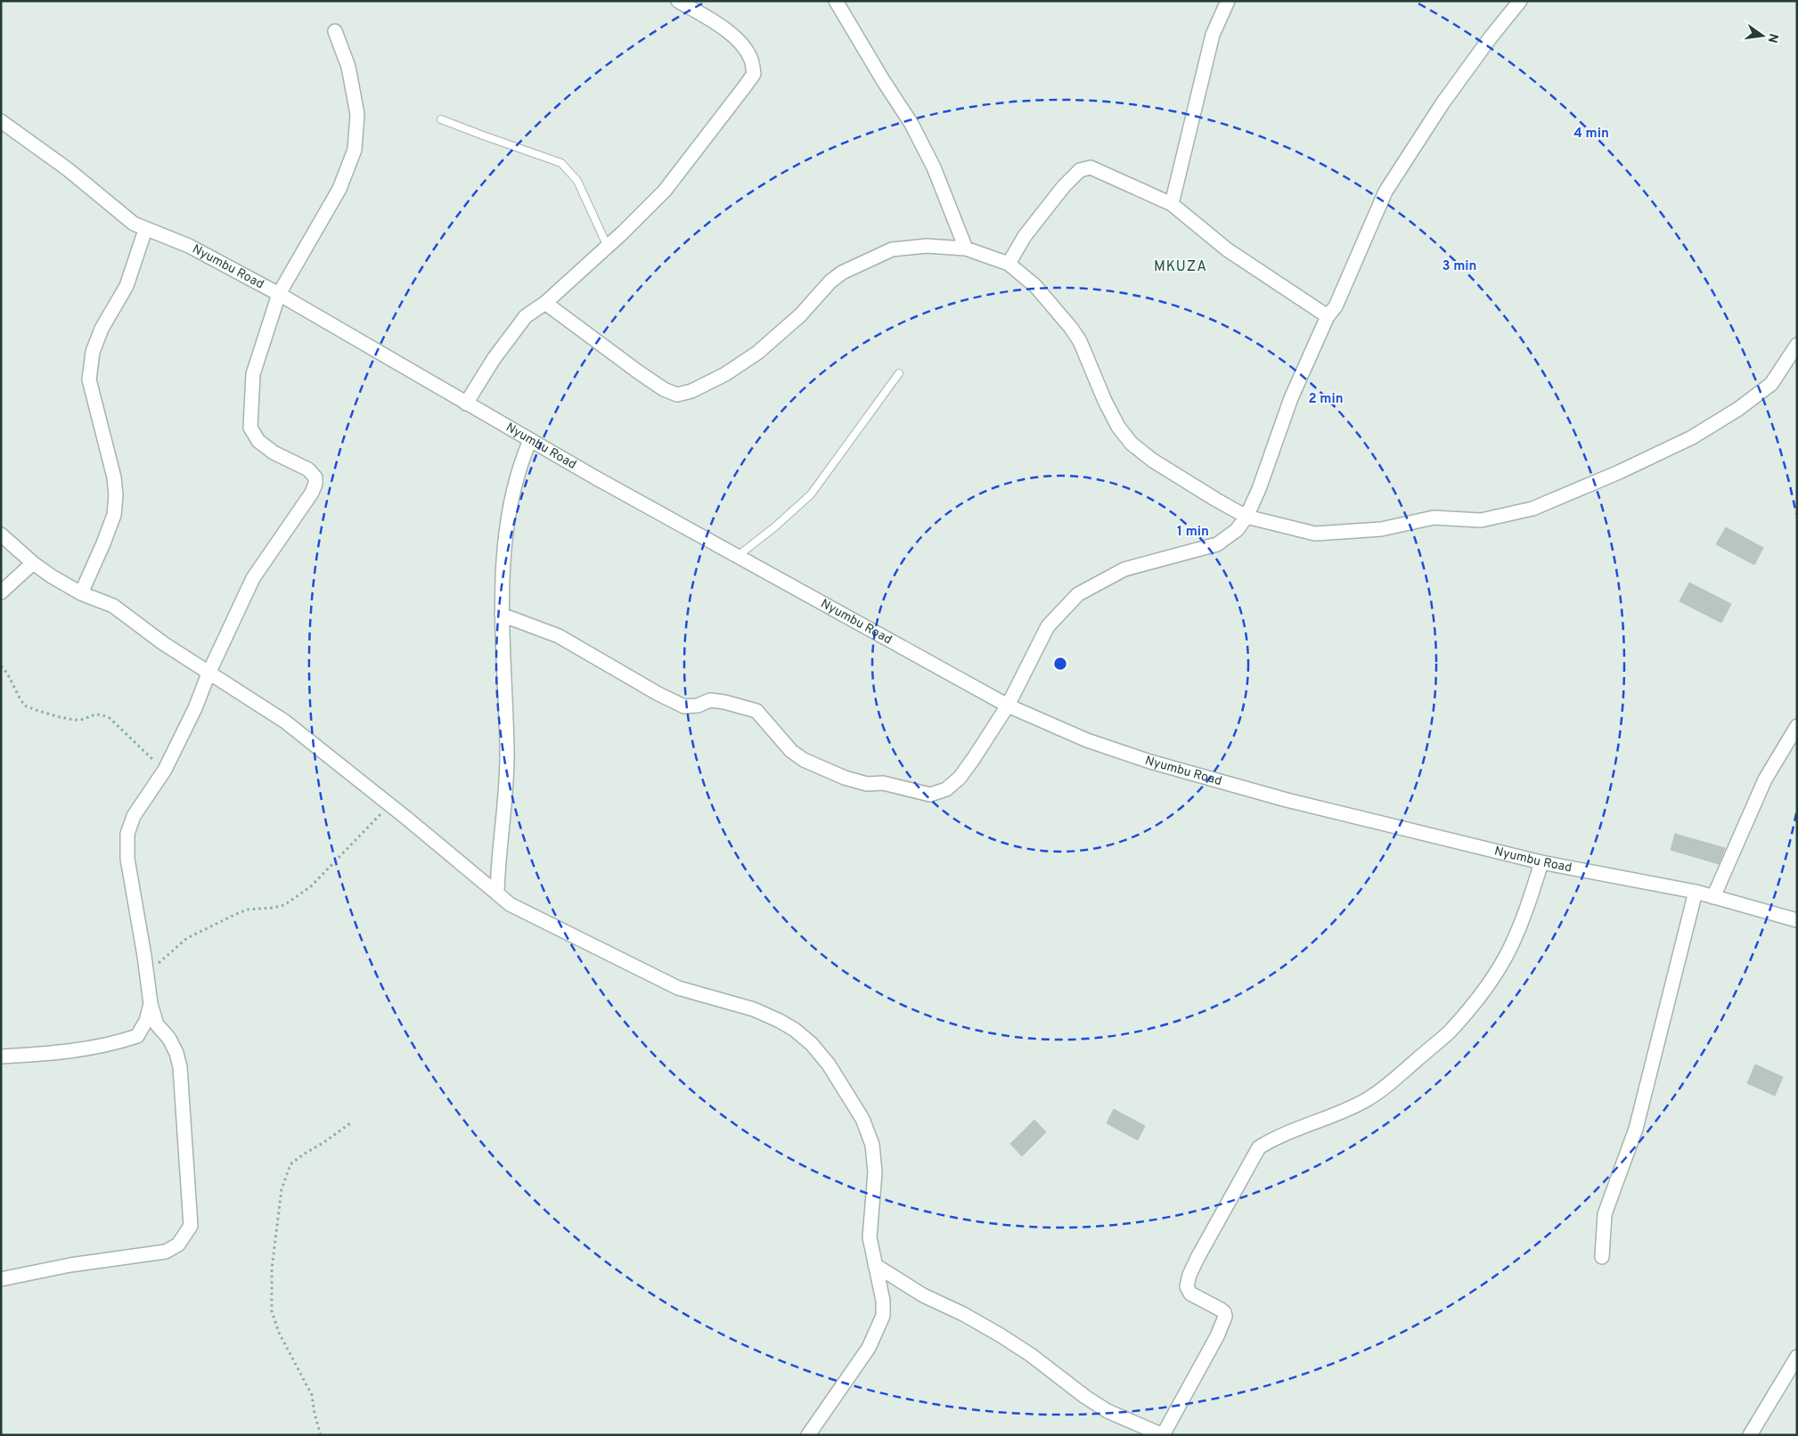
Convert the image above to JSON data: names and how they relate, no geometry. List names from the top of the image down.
{
  "streets": {
    "street": ["Nyumbu Road"]
  },
  "districts": ["MKUZA"],
  "north": "right",
  "rings": [
    "4 min",
    "3 min",
    "2 min",
    "1 min"
  ]
}
